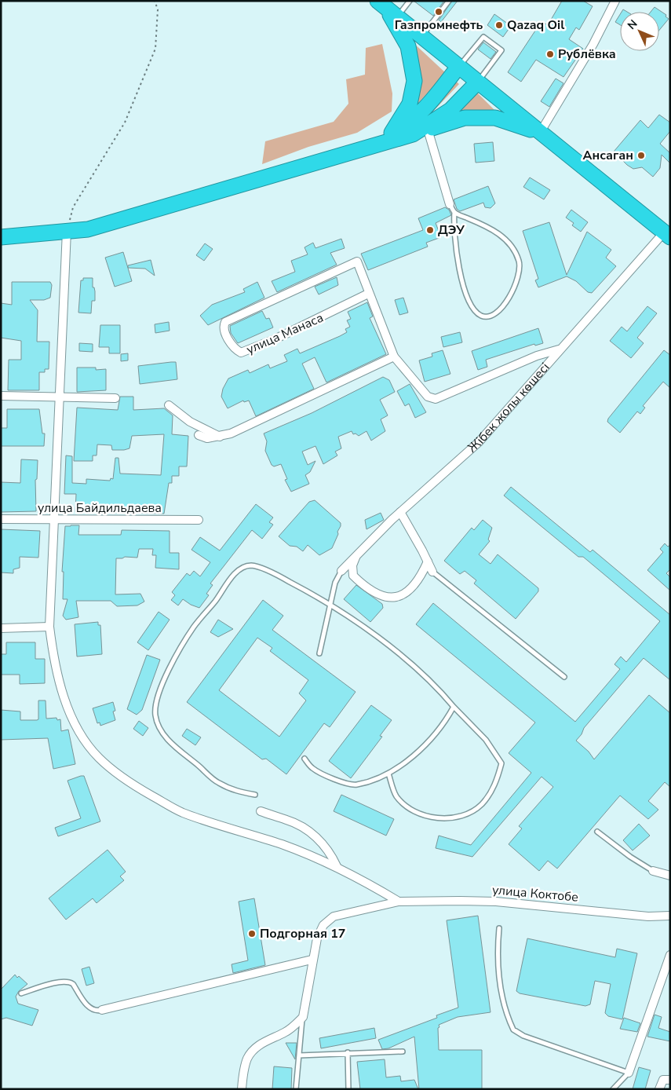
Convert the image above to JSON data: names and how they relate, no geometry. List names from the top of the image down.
{
  "streets": {
    "highway": ["Жібек жолы көшесі"],
    "street": ["улица Манаса", "улица Байдильдаева", "улица Коктобе"]
  },
  "places": [
    "Газпромнефть",
    "Qazaq Oil",
    "Рублёвка",
    "Ансаган",
    "ДЭУ",
    "Подгорная 17"
  ],
  "north": "top left"
}
